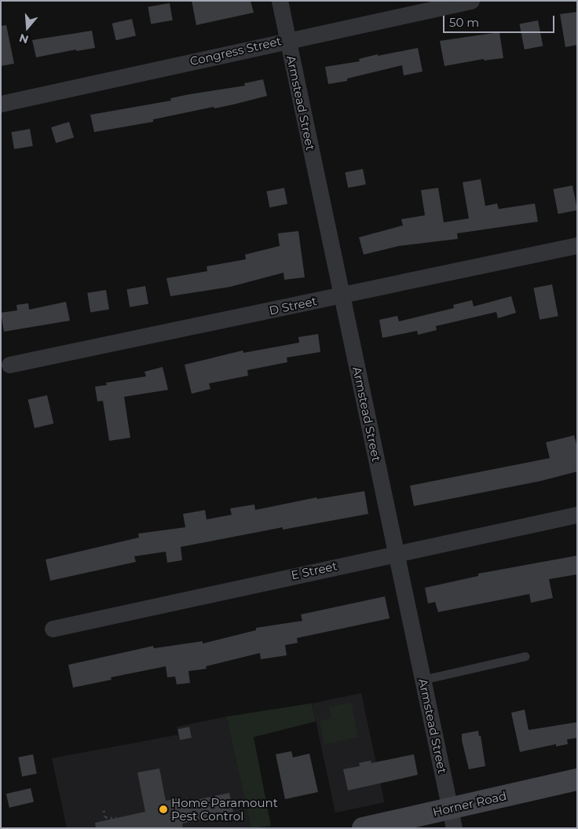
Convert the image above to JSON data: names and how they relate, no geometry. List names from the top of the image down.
{
  "streets": {
    "main road": ["Horner Road"],
    "street": [
      "Congress Street",
      "Armstead Street",
      "D Street",
      "E Street"
    ]
  },
  "crossings": [
    ["Congress Street", "Armstead Street"],
    ["Armstead Street", "D Street"],
    ["Armstead Street", "E Street"],
    ["Armstead Street", "Horner Road"]
  ],
  "places": ["Home Paramount Pest Control"],
  "scale_bar": "50 m",
  "north": "bottom"
}
